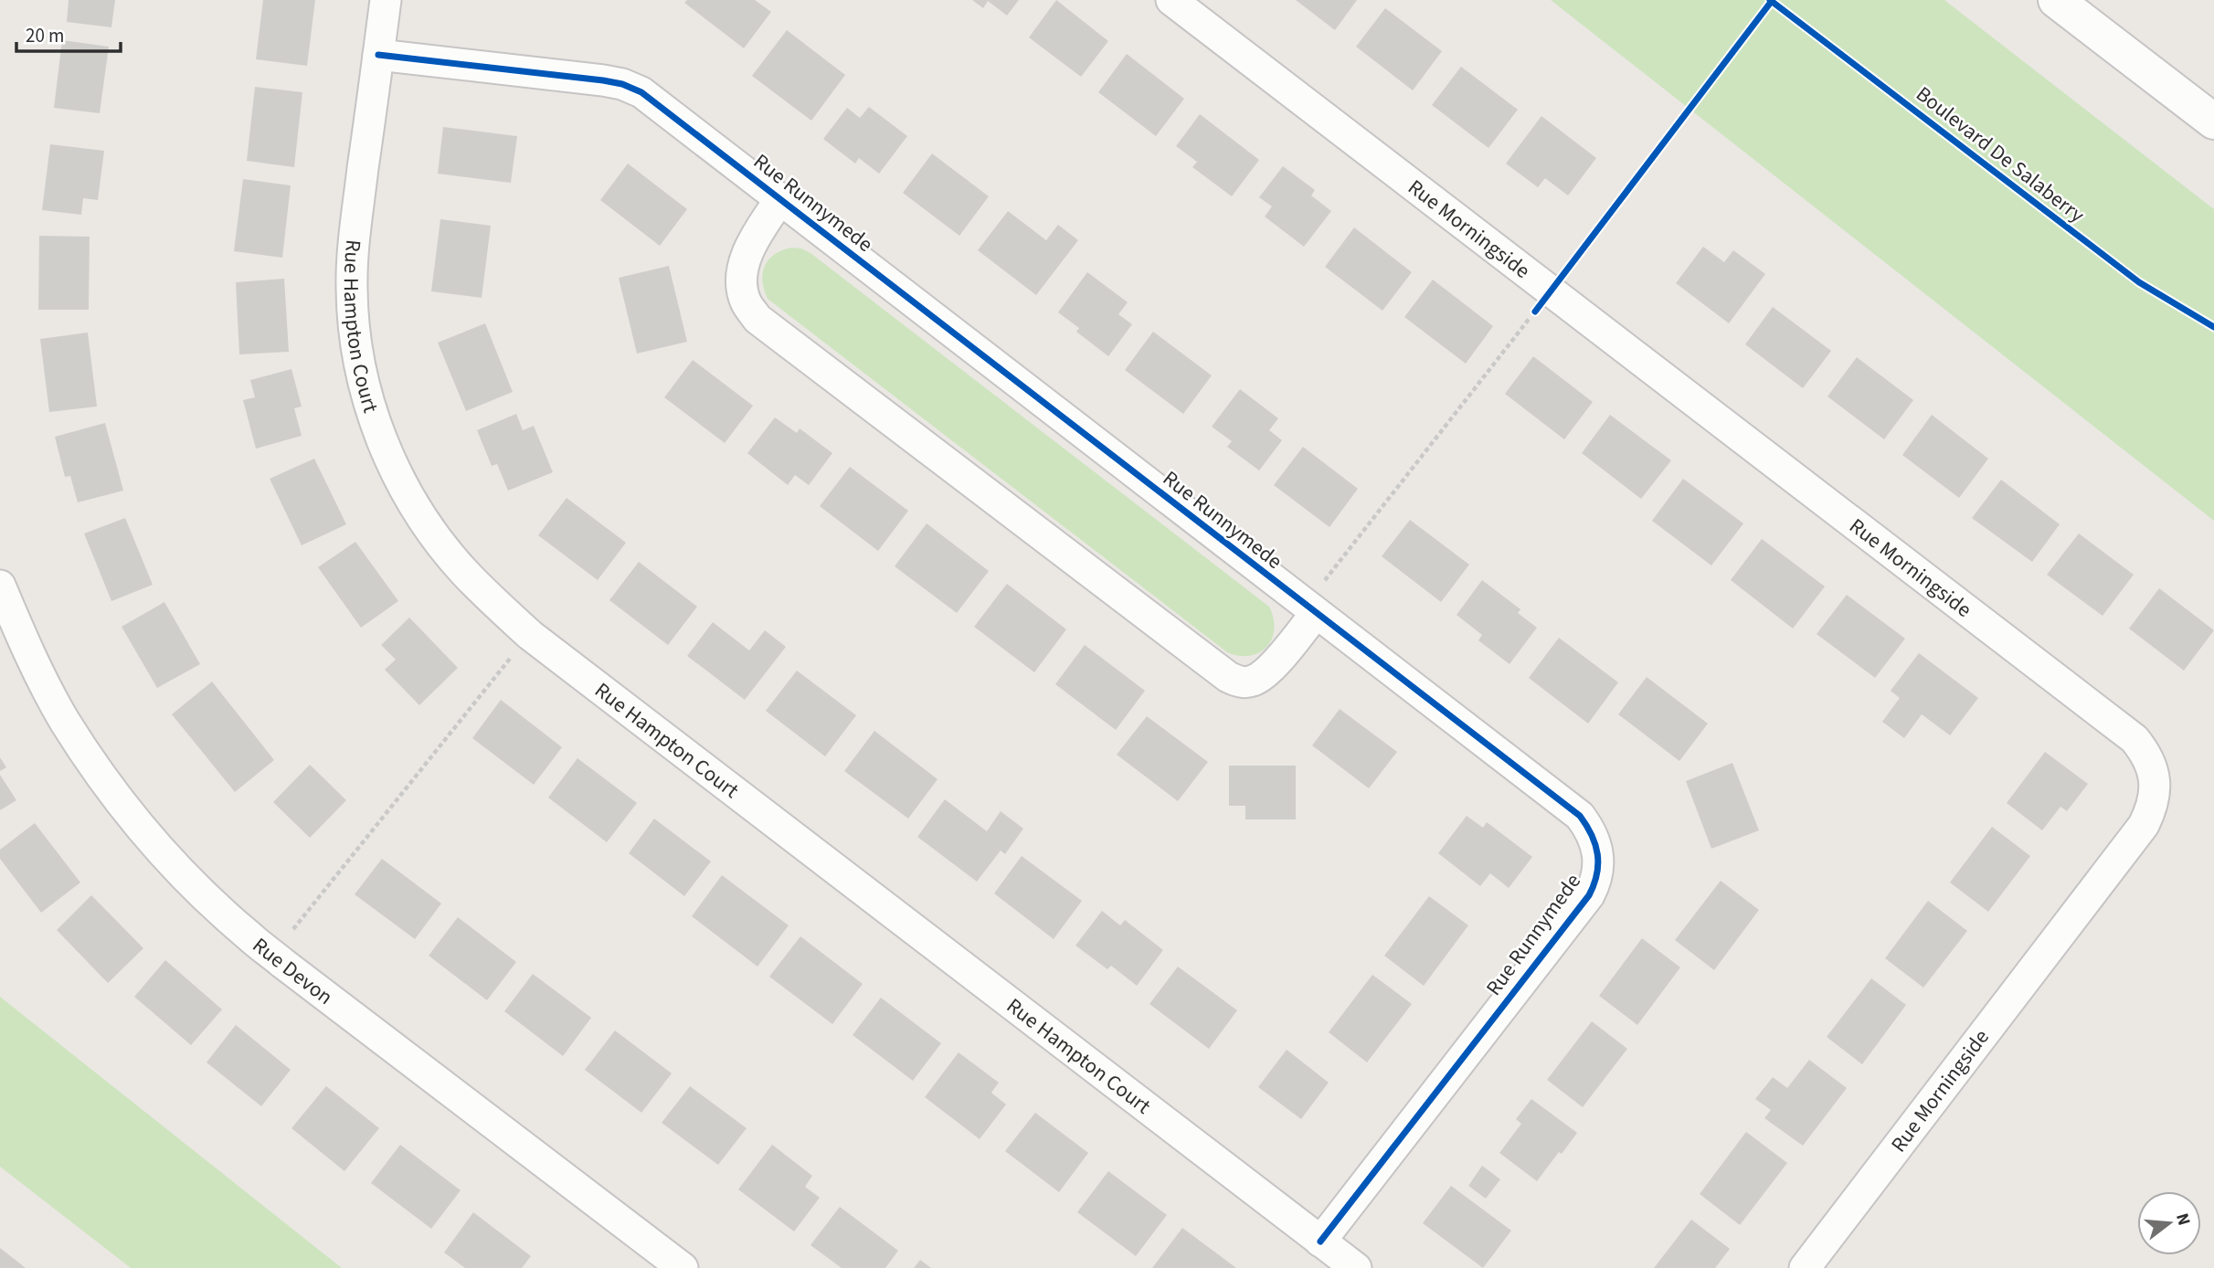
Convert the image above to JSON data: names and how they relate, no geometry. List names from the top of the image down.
{
  "streets": {
    "street": [
      "Rue Runnymede",
      "Rue Morningside",
      "Rue Hampton Court",
      "Rue Devon"
    ],
    "cycle path": ["Boulevard De Salaberry"]
  },
  "crossings": [
    ["Rue Runnymede", "Rue Hampton Court"]
  ],
  "scale_bar": "20 m",
  "north": "right"
}
